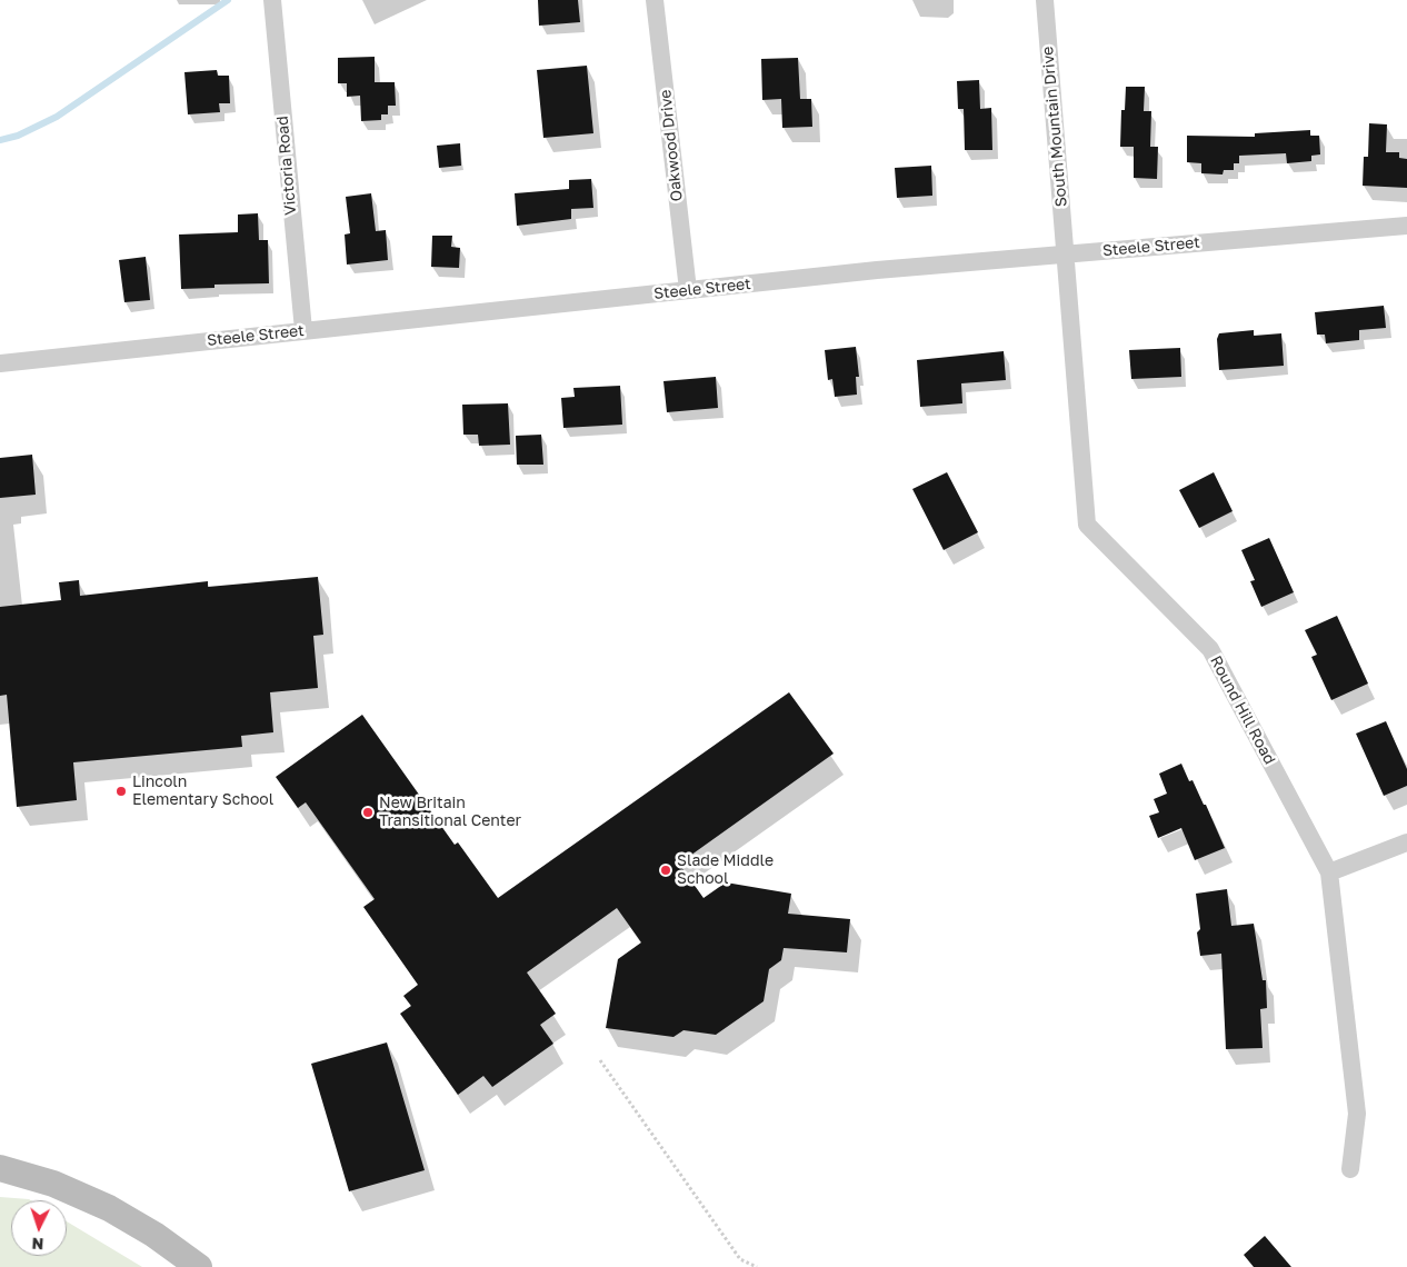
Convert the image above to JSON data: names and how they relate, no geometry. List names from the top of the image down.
{
  "streets": {
    "street": [
      "South Mountain Drive",
      "Oakwood Drive",
      "Victoria Road",
      "Steele Street",
      "Round Hill Road"
    ]
  },
  "crossings": [
    ["South Mountain Drive", "Steele Street"],
    ["South Mountain Drive", "Round Hill Road"],
    ["Oakwood Drive", "Steele Street"],
    ["Victoria Road", "Steele Street"],
    ["Steele Street", "Round Hill Road"]
  ],
  "places": ["Lincoln Elementary School", "New Britain Transitional Center", "Slade Middle School"],
  "north": "bottom"
}
